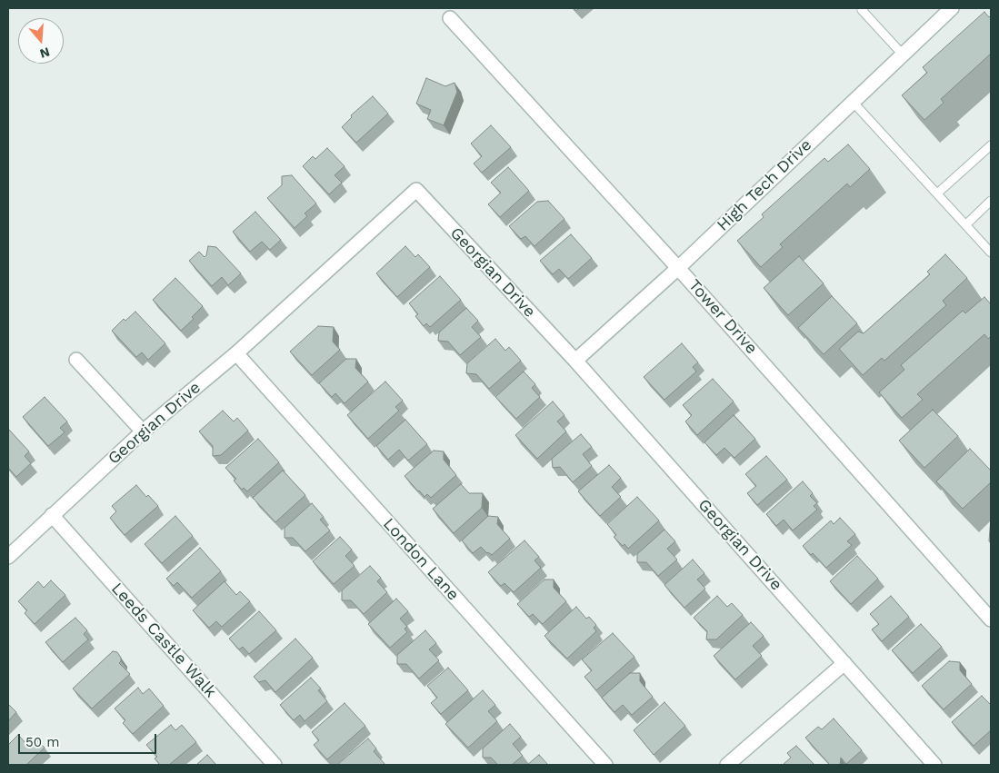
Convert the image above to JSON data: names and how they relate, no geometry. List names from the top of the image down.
{
  "streets": {
    "street": [
      "High Tech Drive",
      "Georgian Drive",
      "Tower Drive",
      "London Lane",
      "Leeds Castle Walk"
    ]
  },
  "crossings": [
    ["High Tech Drive", "Georgian Drive"],
    ["High Tech Drive", "Tower Drive"],
    ["Georgian Drive", "London Lane"],
    ["Georgian Drive", "Leeds Castle Walk"]
  ],
  "scale_bar": "50 m",
  "north": "bottom"
}
